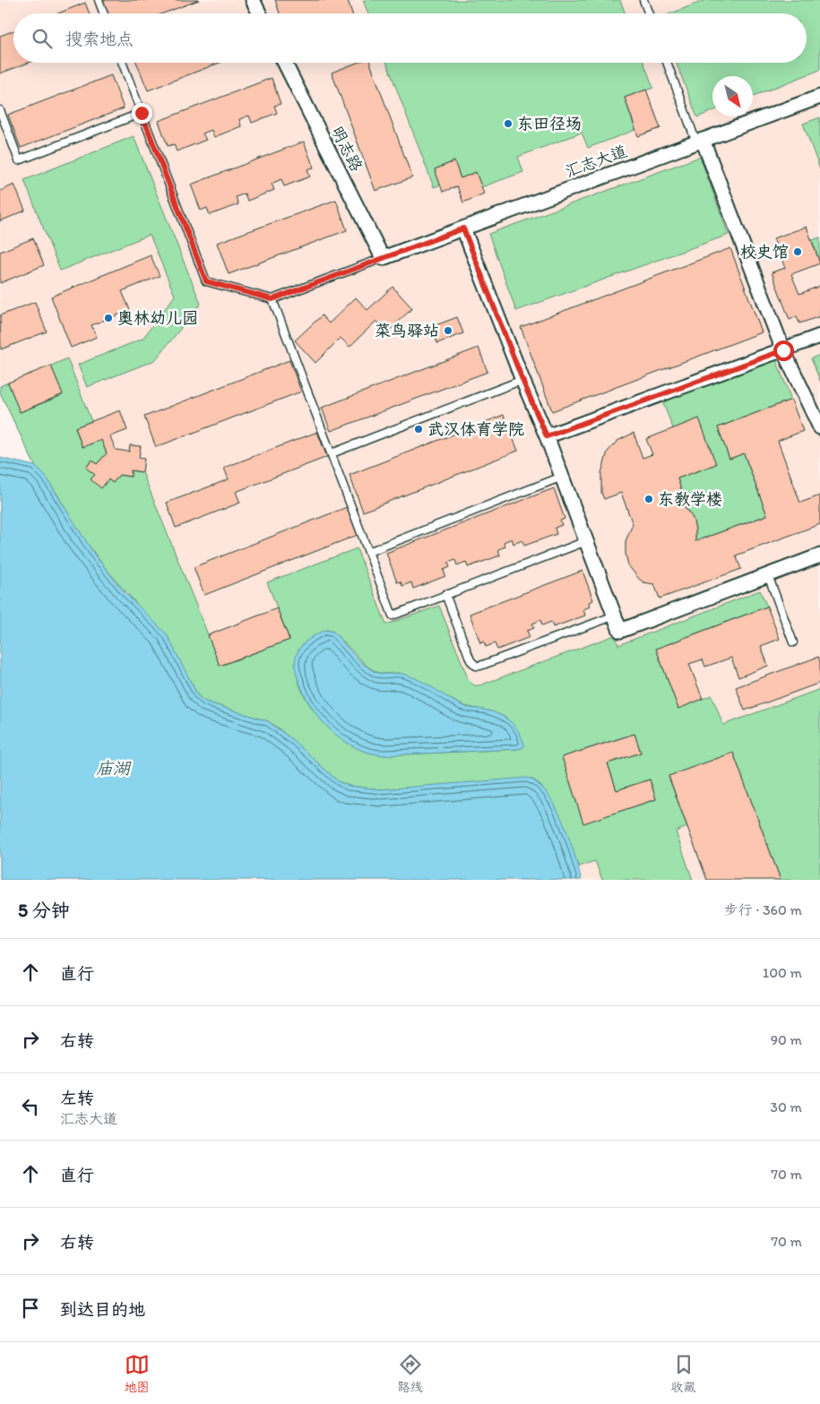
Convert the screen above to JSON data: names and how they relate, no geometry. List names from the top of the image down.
{
  "streets": {
    "street": ["明志路", "汇志大道"]
  },
  "crossings": [
    ["明志路", "汇志大道"]
  ],
  "water": ["庙湖"],
  "places": [
    "东田径场",
    "校史馆",
    "奥林幼儿园",
    "菜鸟驿站",
    "武汉体育学院",
    "东教学楼"
  ],
  "north": "bottom right",
  "page": {
    "search": "搜索地点",
    "heading": ["5 分钟", "步行 · 360 m"],
    "list": [
      ["直行", "100 m"],
      ["右转", "90 m"],
      ["左转", "汇志大道", "30 m"],
      ["直行", "70 m"],
      ["右转", "70 m"],
      "到达目的地"
    ],
    "nav": ["地图", "路线", "收藏"]
  }
}
